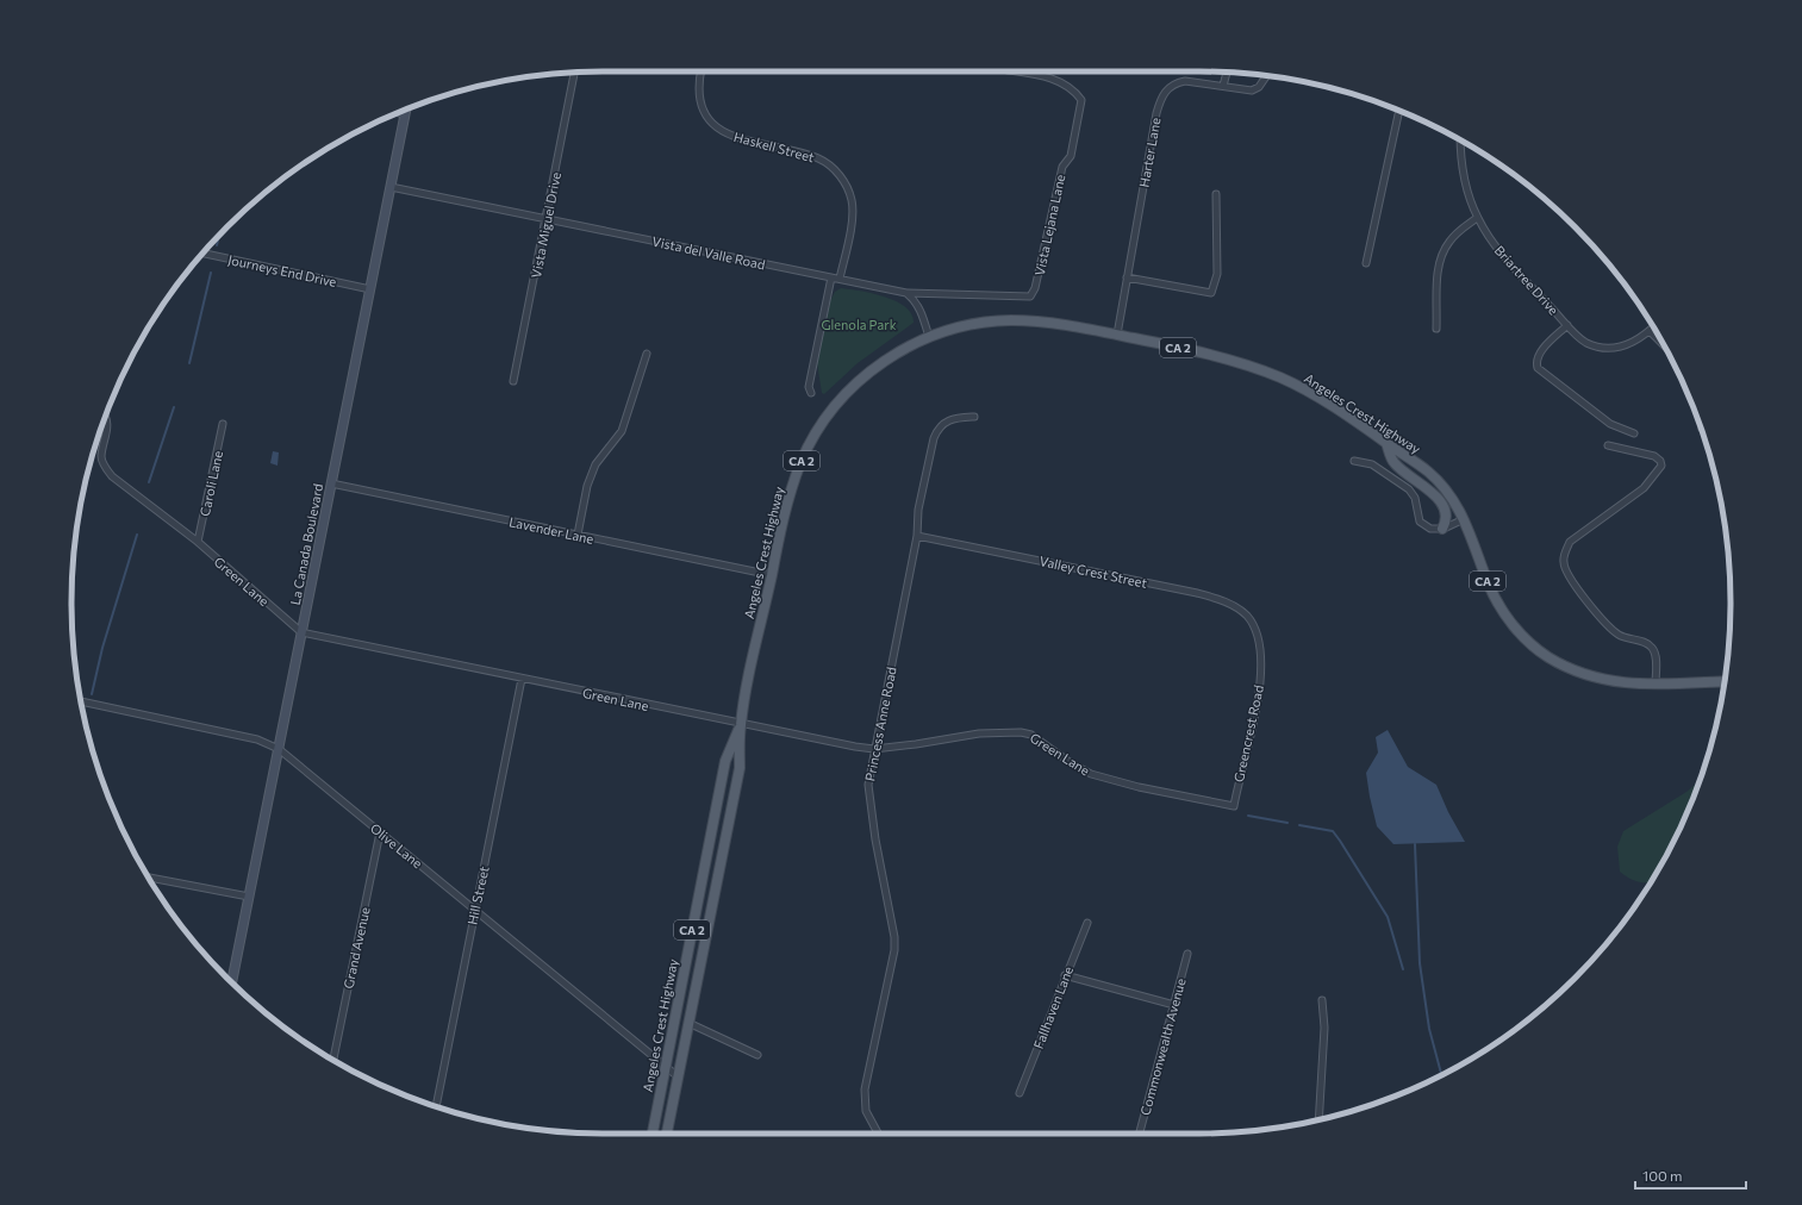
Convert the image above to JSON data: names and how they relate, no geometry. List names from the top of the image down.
{
  "streets": {
    "main road": ["CA 2", "Angeles Crest Highway"],
    "street": [
      "Haskell Street",
      "Harter Lane",
      "Vista Miguel Drive",
      "Vista Lejana Lane",
      "Vista del Valle Road",
      "Journeys End Drive",
      "Briartree Drive",
      "Caroli Lane",
      "Lavender Lane",
      "La Canada Boulevard",
      "Valley Crest Street",
      "Green Lane",
      "Princess Anne Road",
      "Greencrest Road",
      "Olive Lane",
      "Hill Street",
      "Grand Avenue",
      "Fallhaven Lane",
      "Commonwealth Avenue"
    ]
  },
  "crossings": [
    ["Haskell Street", "Vista del Valle Road"],
    ["Harter Lane", "Angeles Crest Highway"],
    ["Vista Miguel Drive", "Vista del Valle Road"],
    ["Vista Lejana Lane", "Vista del Valle Road"],
    ["Vista del Valle Road", "La Canada Boulevard"],
    ["Journeys End Drive", "La Canada Boulevard"],
    ["Angeles Crest Highway", "Lavender Lane"],
    ["Angeles Crest Highway", "Green Lane"],
    ["Angeles Crest Highway", "Olive Lane"],
    ["Caroli Lane", "Green Lane"],
    ["Lavender Lane", "La Canada Boulevard"],
    ["La Canada Boulevard", "Green Lane"],
    ["La Canada Boulevard", "Olive Lane"],
    ["Valley Crest Street", "Princess Anne Road"],
    ["Valley Crest Street", "Greencrest Road"],
    ["Green Lane", "Princess Anne Road"],
    ["Green Lane", "Greencrest Road"],
    ["Green Lane", "Hill Street"],
    ["Olive Lane", "Hill Street"],
    ["Olive Lane", "Grand Avenue"]
  ],
  "parks": ["Glenola Park"],
  "scale_bar": "100 m"
}
